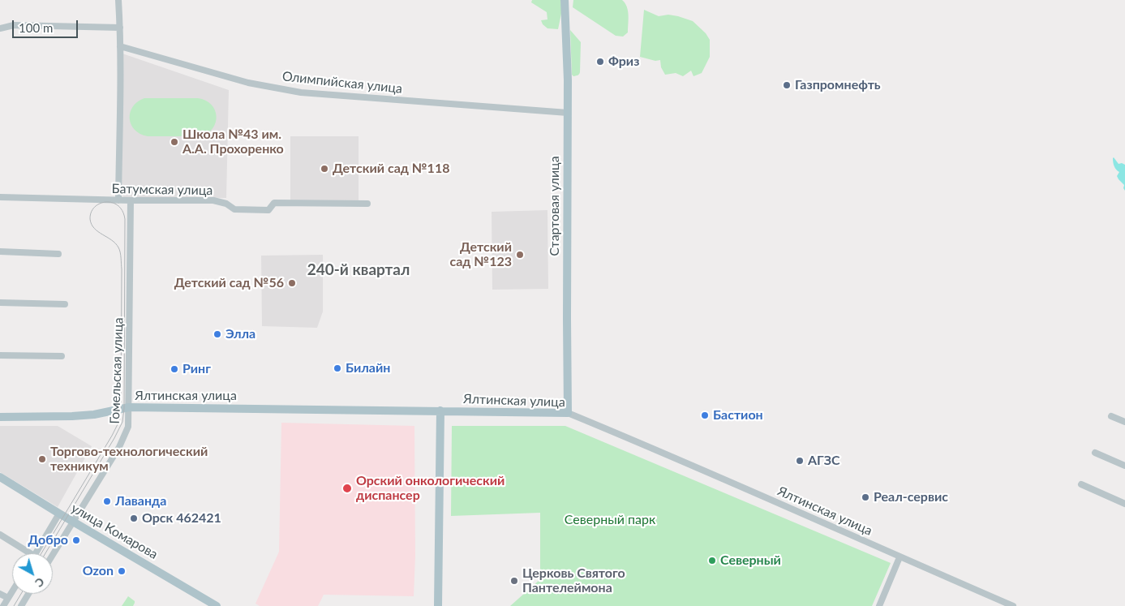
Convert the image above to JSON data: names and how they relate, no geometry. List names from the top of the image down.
{
  "streets": {
    "main road": ["Стартовая улица", "Ялтинская улица", "улица Комарова"],
    "street": ["Олимпийская улица", "Батумская улица", "Гомельская улица"]
  },
  "crossings": [
    ["Олимпийская улица", "Стартовая улица"],
    ["Батумская улица", "Гомельская улица"],
    ["Стартовая улица", "Ялтинская улица"],
    ["Гомельская улица", "Ялтинская улица"],
    ["Гомельская улица", "улица Комарова"]
  ],
  "districts": ["240-й квартал"],
  "parks": ["Северный парк"],
  "places": [
    "Фриз",
    "Газпромнефть",
    "Школа №43 им. А.А. Прохоренко",
    "Детский сад №118",
    "Детский сад №123",
    "Детский сад №56",
    "Элла",
    "Билайн",
    "Ринг",
    "Бастион",
    "Торгово-технологический техникум",
    "АГЗС",
    "Орский онкологический диспансер",
    "Реал-сервис",
    "Лаванда",
    "Орск 462421",
    "Добро",
    "Северный",
    "Ozon",
    "Церковь Святого Пантелеймона"
  ],
  "scale_bar": "100 m",
  "north": "bottom right"
}
